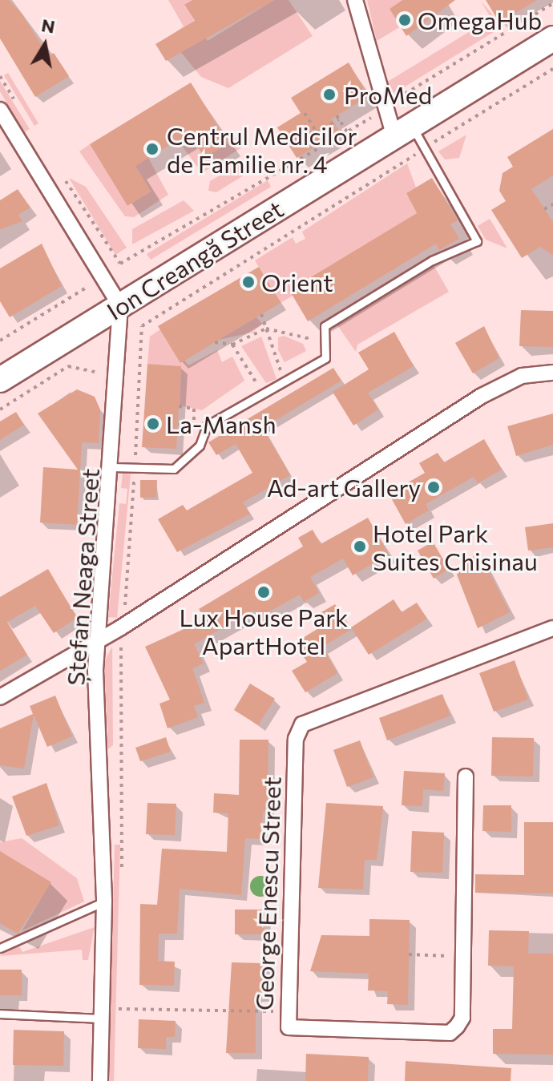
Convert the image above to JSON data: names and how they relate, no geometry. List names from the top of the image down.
{
  "streets": {
    "main road": ["Ion Creangă Street"],
    "street": ["Ștefan Neaga Street", "George Enescu Street"]
  },
  "crossings": [
    ["Ion Creangă Street", "Ștefan Neaga Street"]
  ],
  "places": [
    "OmegaHub",
    "ProMed",
    "Centrul Medicilor de Familie nr. 4",
    "Orient",
    "La-Mansh",
    "Ad-art Gallery",
    "Hotel Park Suites Chisinau",
    "Lux House Park ApartHotel"
  ],
  "north": "top"
}
